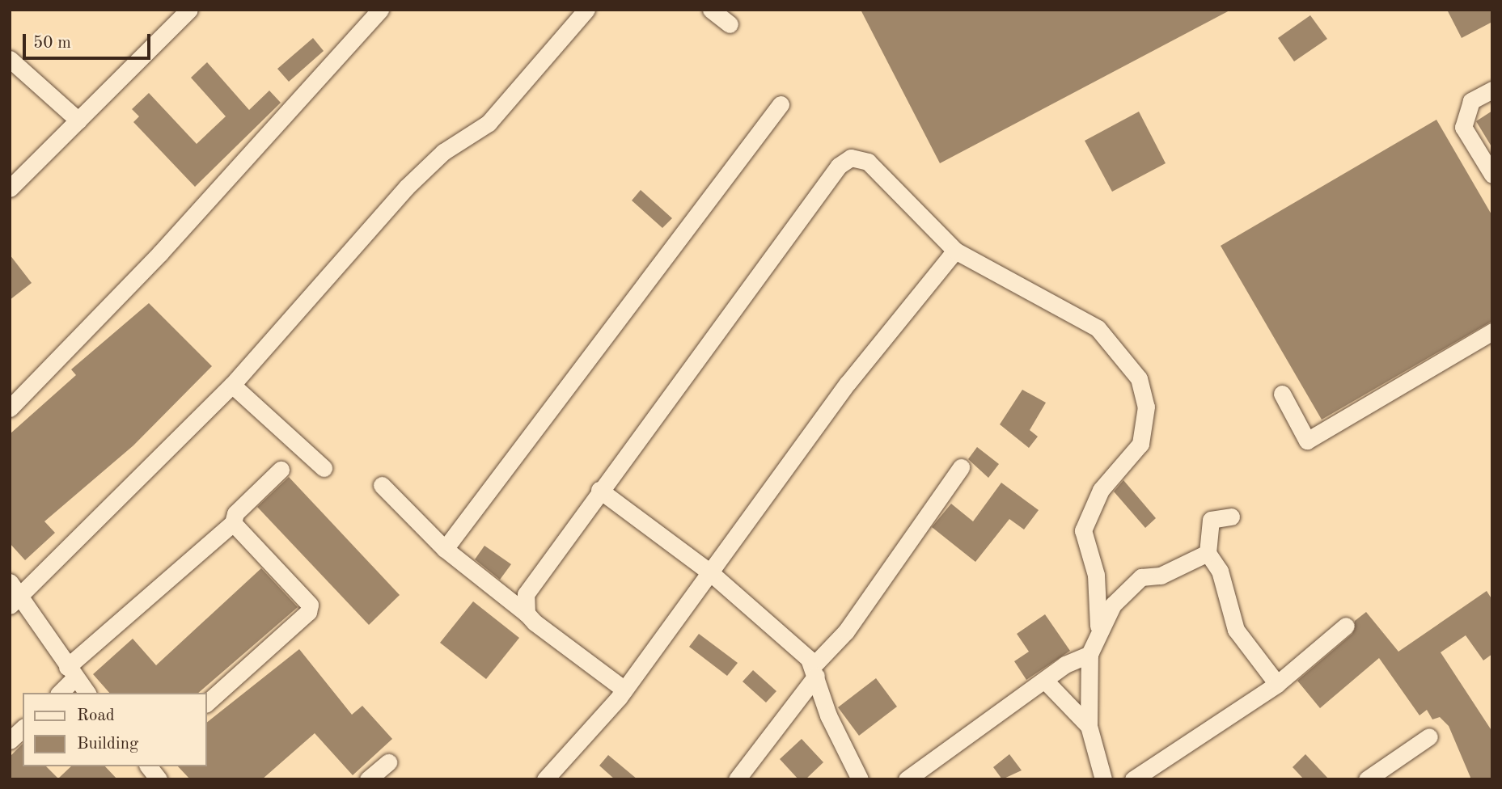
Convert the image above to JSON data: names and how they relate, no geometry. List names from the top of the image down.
{
  "legend": ["Road", "Building"],
  "scale_bar": "50 m"
}
